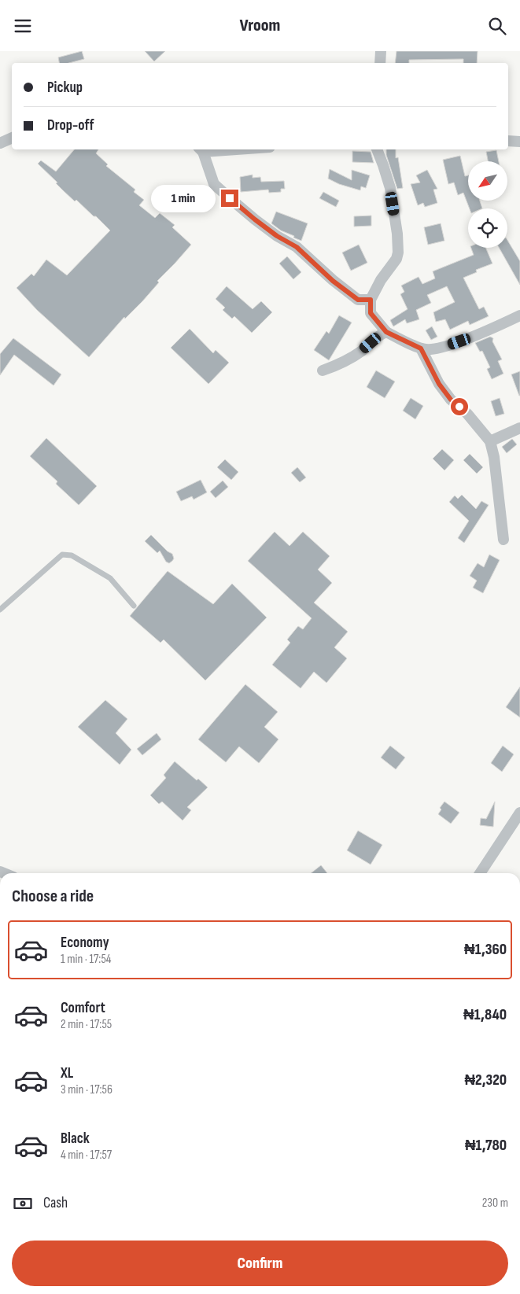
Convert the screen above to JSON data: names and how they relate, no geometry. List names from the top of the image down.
{
  "north": "bottom left",
  "page": {
    "header": "Vroom",
    "banner": ["Pickup", "Drop-off"],
    "bubble": "1 min",
    "heading": "Choose a ride",
    "list": [
      {
        "name": "Economy",
        "note": "1 min · 17:54",
        "value": "₦1,360"
      },
      {
        "name": "Comfort",
        "note": "2 min · 17:55",
        "value": "₦1,840"
      },
      {
        "name": "XL",
        "note": "3 min · 17:56",
        "value": "₦2,320"
      },
      {
        "name": "Black",
        "note": "4 min · 17:57",
        "value": "₦1,780"
      }
    ],
    "pay": ["Cash", "230 m"],
    "buttons": "Confirm"
  }
}
